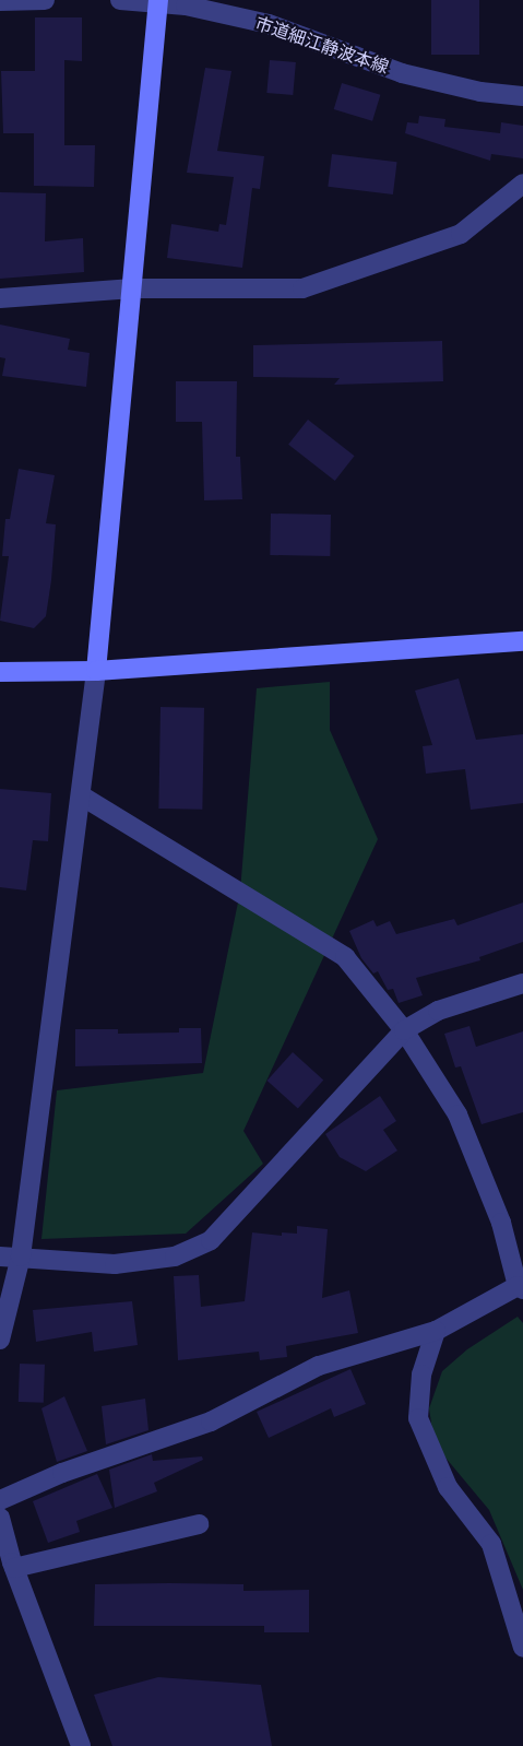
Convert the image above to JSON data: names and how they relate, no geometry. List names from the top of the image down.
{
  "streets": {
    "street": ["市道細江静波本線"]
  }
}
